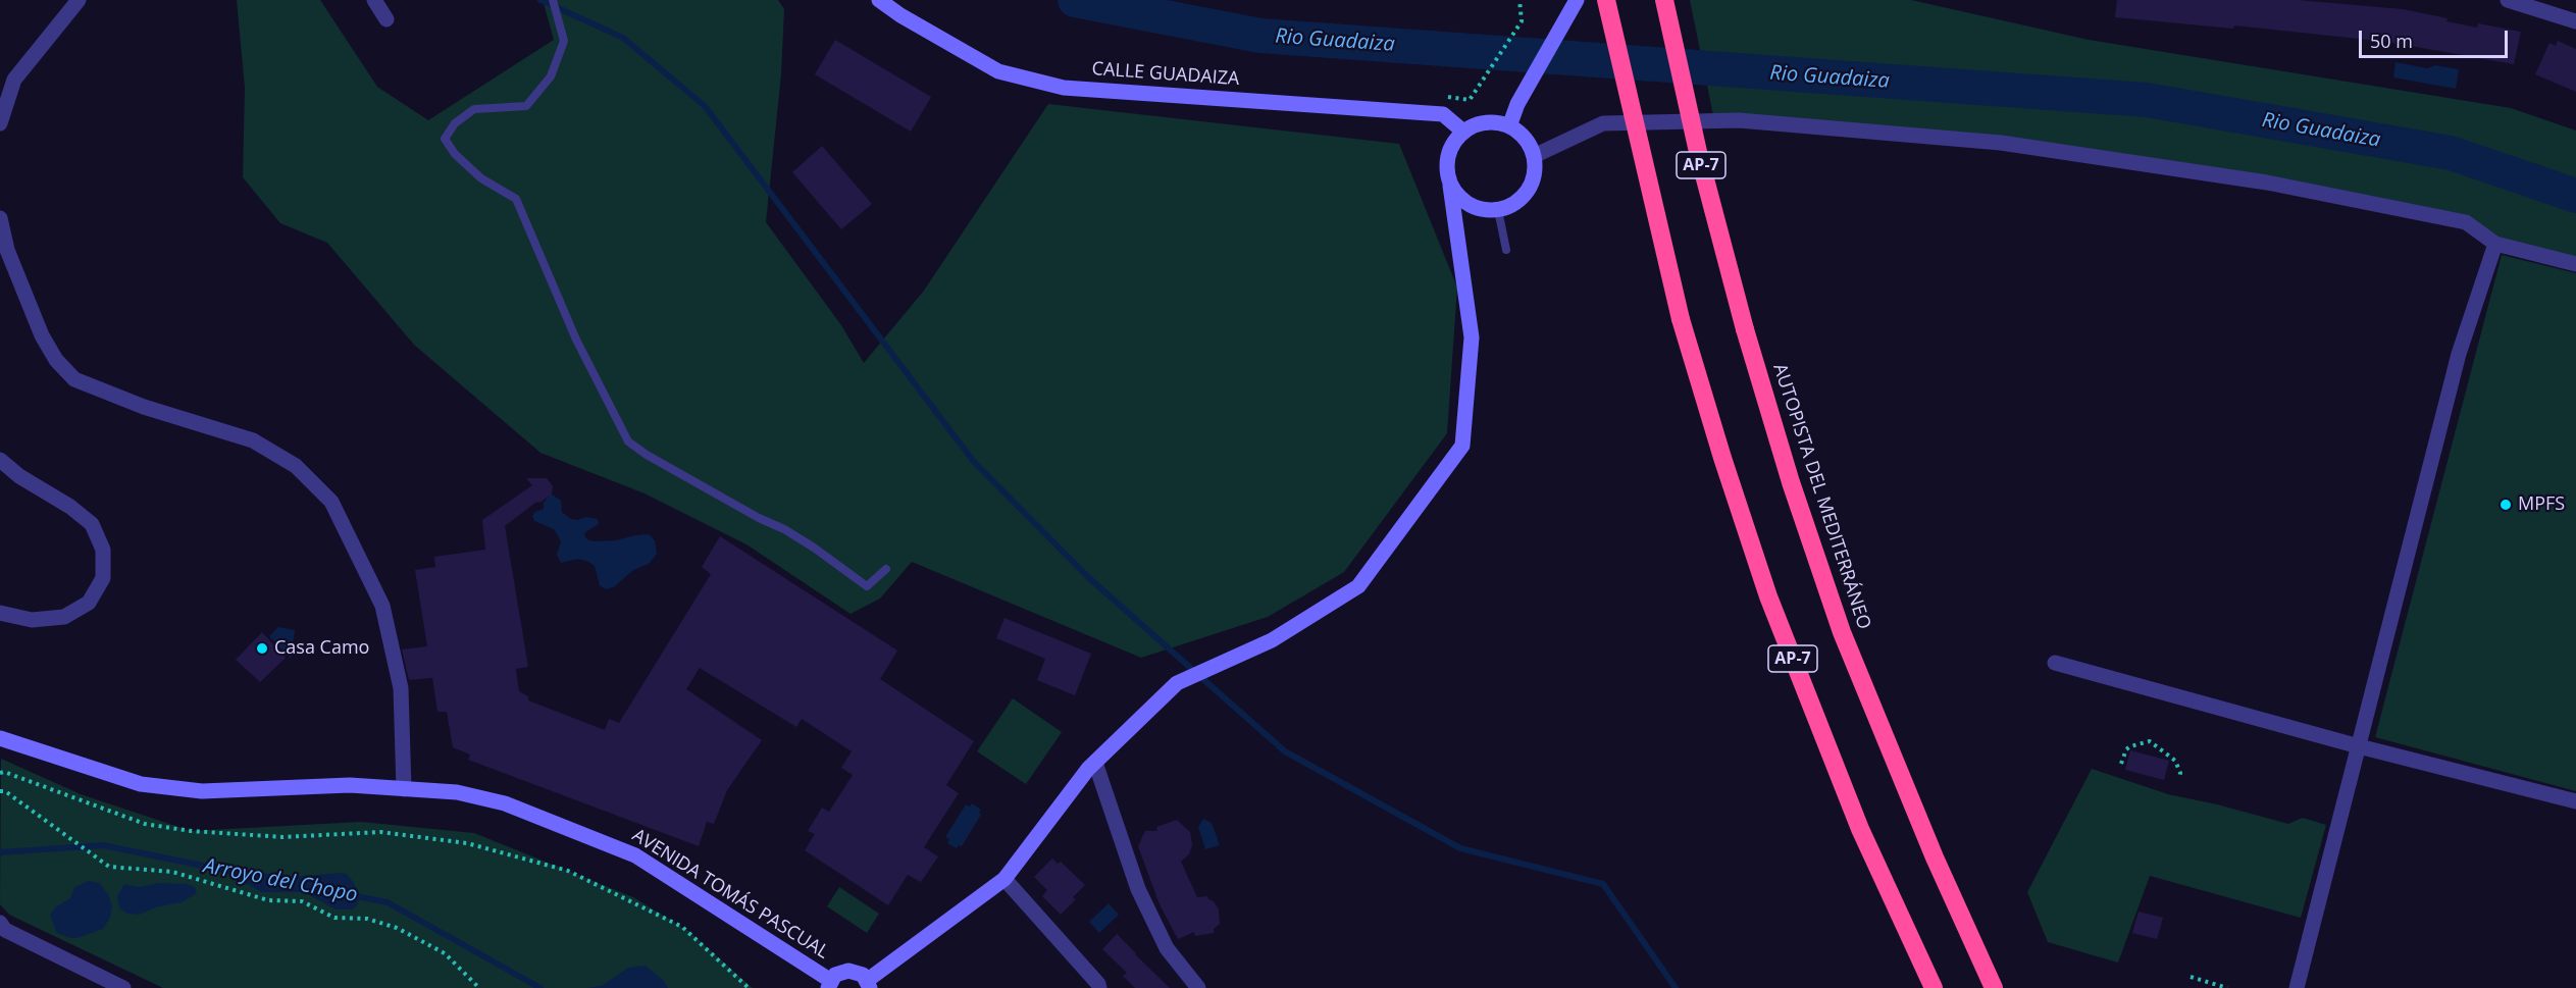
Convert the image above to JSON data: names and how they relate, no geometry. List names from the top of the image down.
{
  "streets": {
    "highway": ["AP-7", "AUTOPISTA DEL MEDITERRÁNEO"],
    "street": ["CALLE GUADAIZA", "AVENIDA TOMÁS PASCUAL"]
  },
  "water": ["Rio Guadaiza", "Arroyo del Chopo"],
  "places": ["MPFS", "Casa Camo"],
  "scale_bar": "50 m"
}
